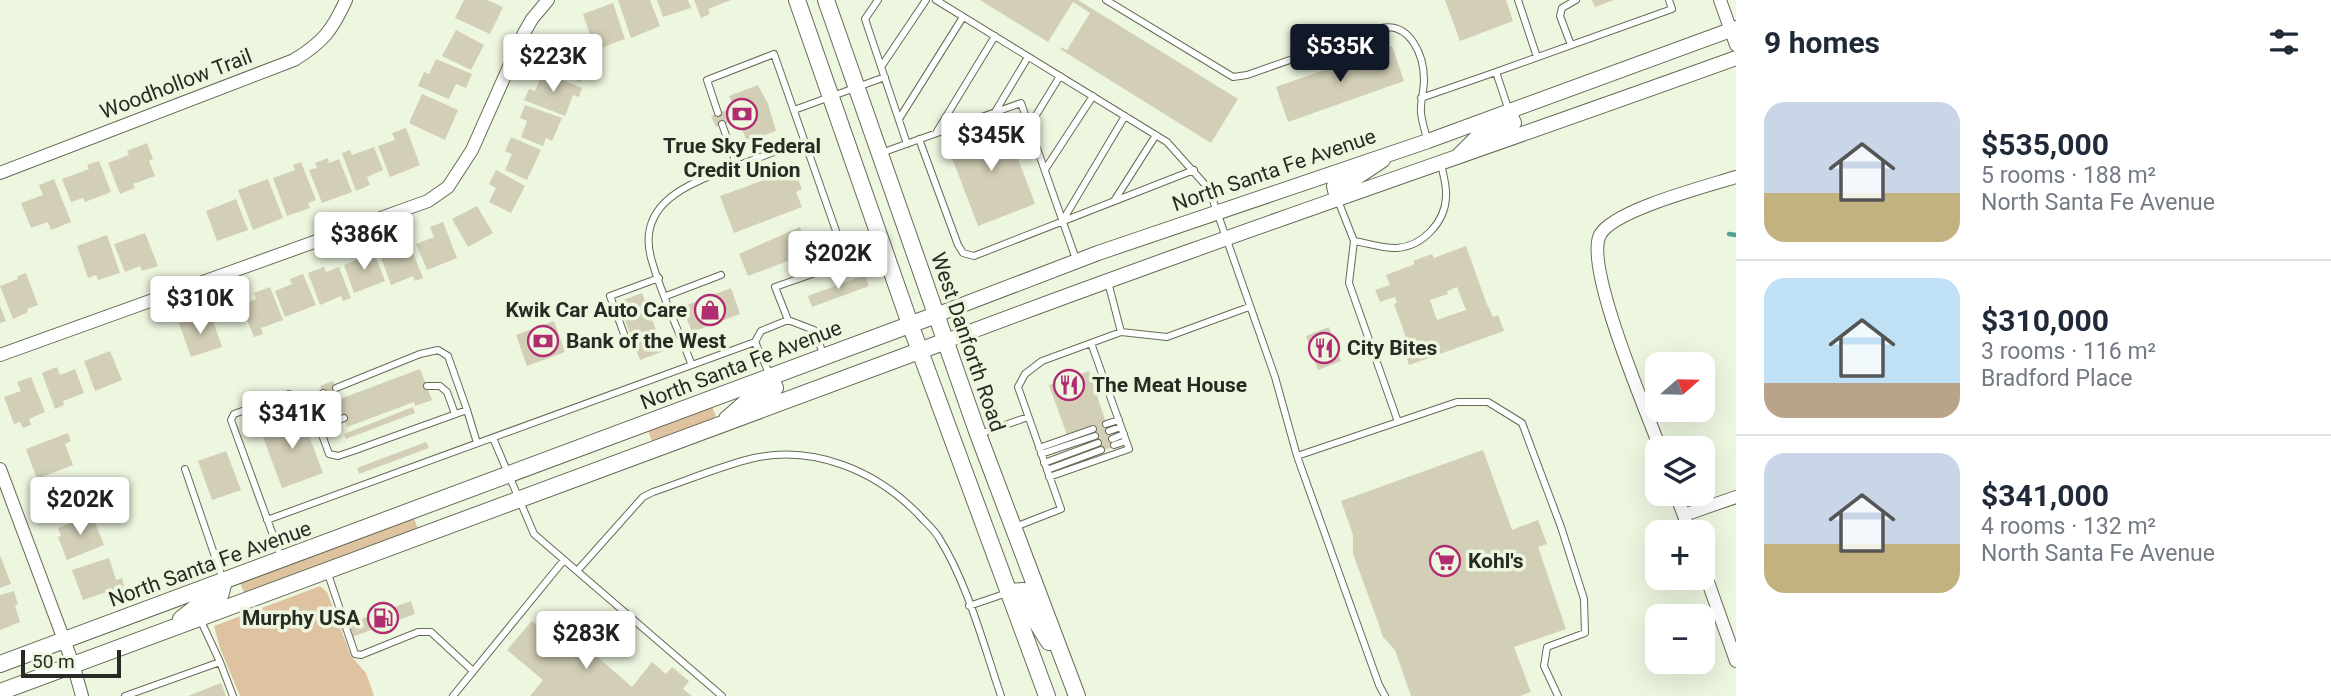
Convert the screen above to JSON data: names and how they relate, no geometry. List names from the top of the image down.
{
  "streets": {
    "main road": ["North Santa Fe Avenue", "West Danforth Road"],
    "street": ["Woodhollow Trail"]
  },
  "crossings": [
    ["North Santa Fe Avenue", "West Danforth Road"]
  ],
  "places": {
    "bank": ["True Sky Federal Credit Union", "Bank of the West"],
    "shop": ["Kwik Car Auto Care"],
    "restaurant": ["City Bites", "The Meat House"],
    "supermarket": ["Kohl's"],
    "fuel station": ["Murphy USA"]
  },
  "scale_bar": "50 m",
  "north": "right",
  "page": {
    "heading": "9 homes",
    "price": [
      "$535K",
      "$223K",
      "$345K",
      "$386K",
      "$202K",
      "$310K",
      "$341K",
      "$202K",
      "$283K"
    ],
    "list": [
      {
        "name": "$535,000",
        "note": "5 rooms · 188 m² · North Santa Fe Avenue"
      },
      {
        "name": "$310,000",
        "note": "3 rooms · 116 m² · Bradford Place"
      },
      {
        "name": "$341,000",
        "note": "4 rooms · 132 m² · North Santa Fe Avenue"
      }
    ],
    "map_buttons": ["+", "−"],
    "scale": "50 m"
  }
}
